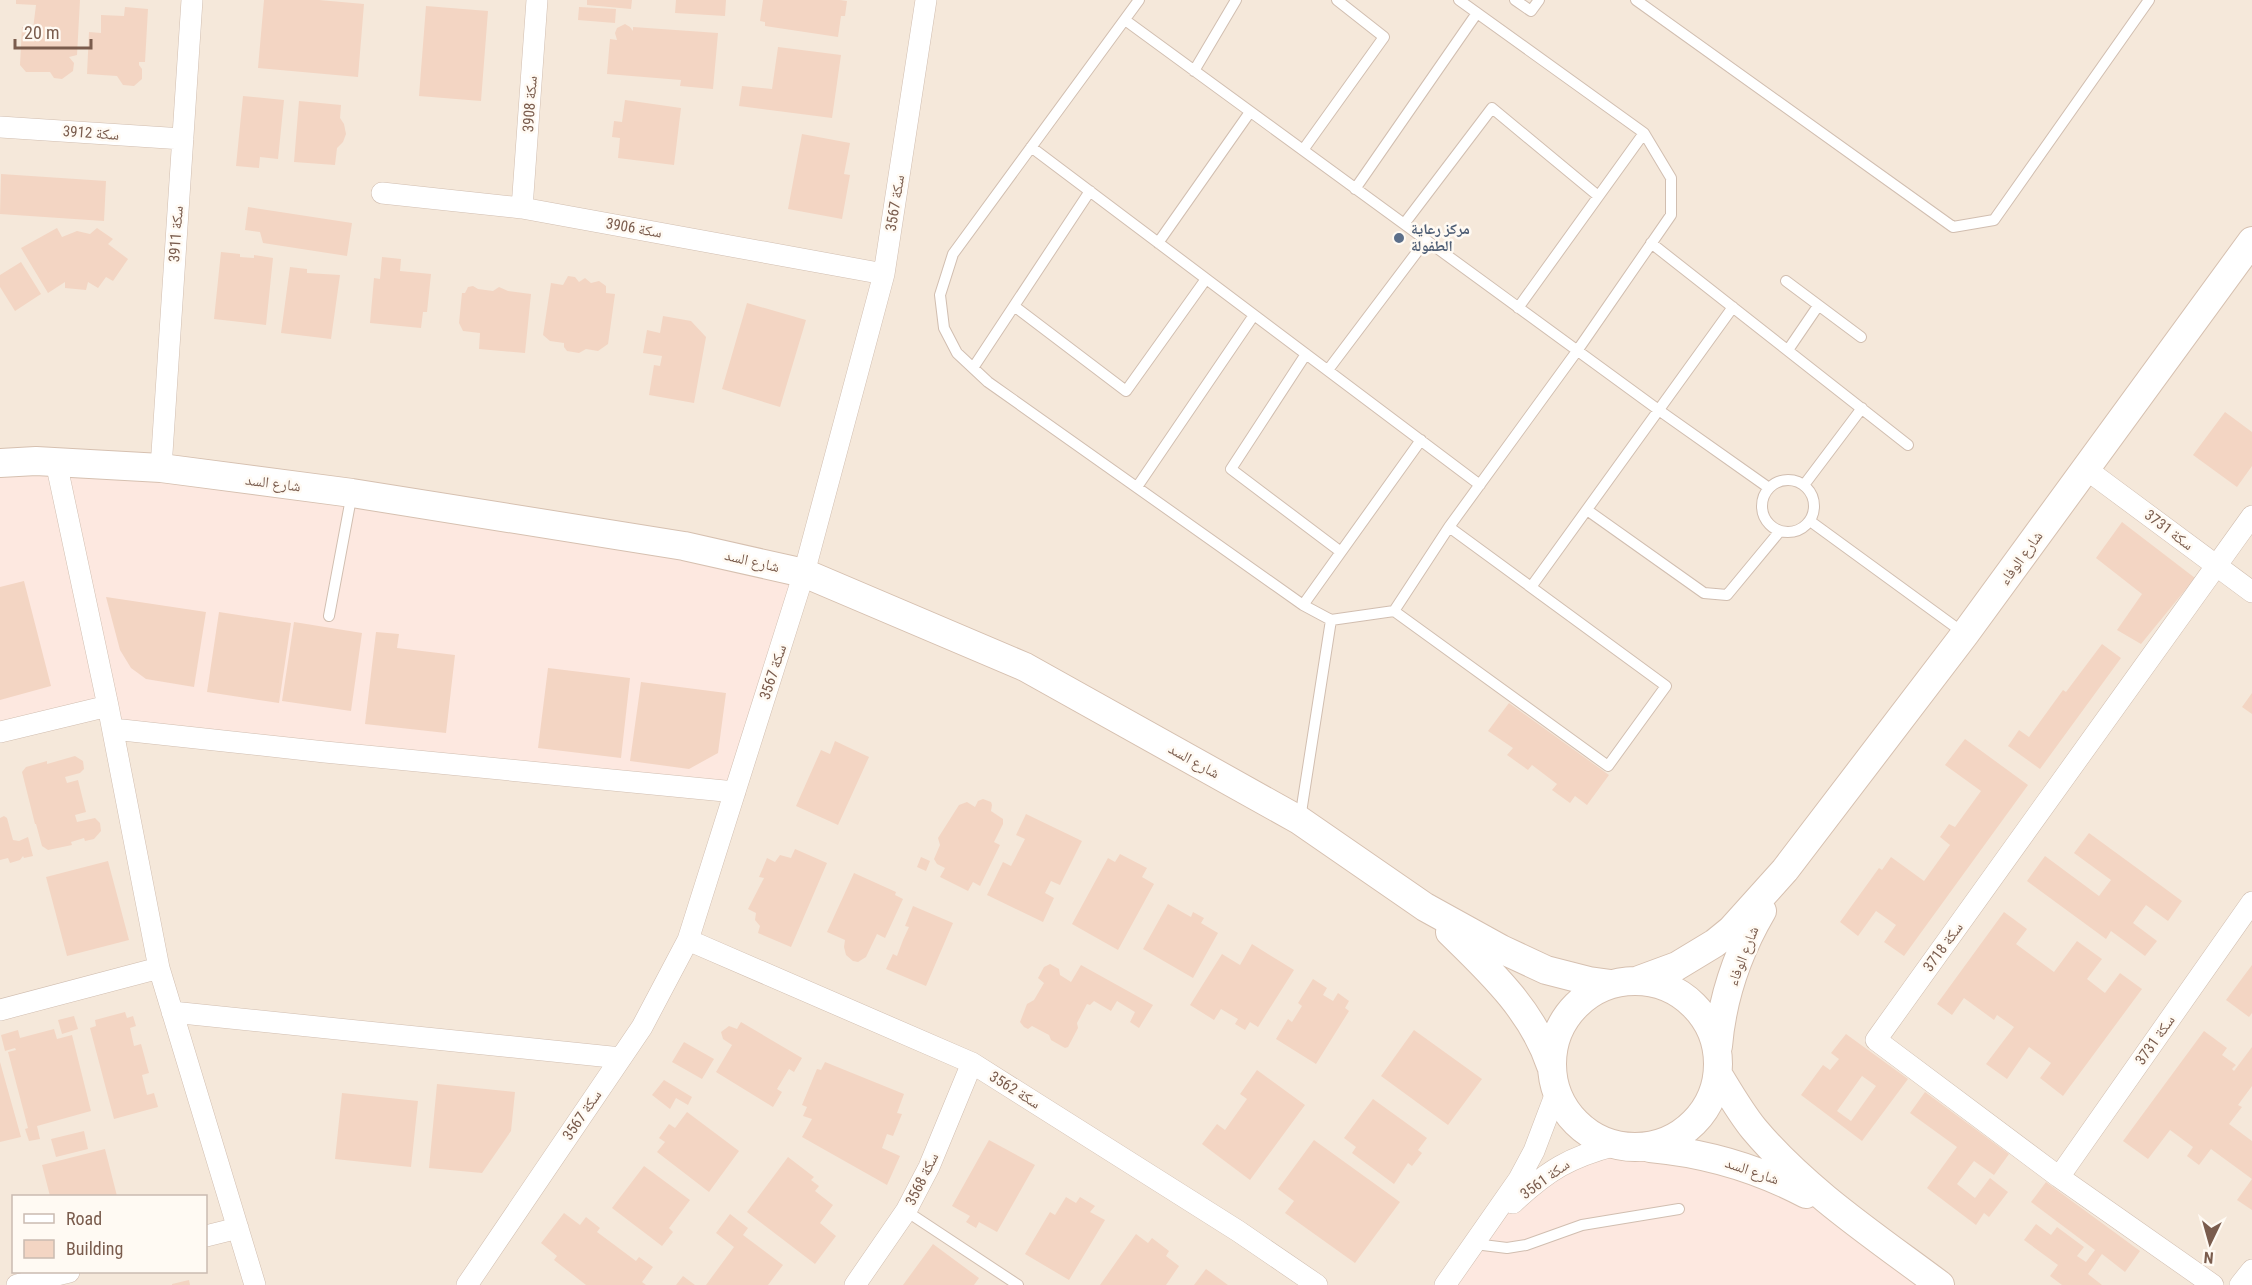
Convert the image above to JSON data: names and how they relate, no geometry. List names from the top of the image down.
{
  "streets": {
    "street": [
      "سكة 3908",
      "سكة 3912",
      "سكة 3567",
      "سكة 3906",
      "سكة 3911",
      "شارع السد",
      "سكة 3731",
      "شارع الوفاء",
      "سكة 3718",
      "سكة 3562",
      "سكة 3568",
      "سكة 3561"
    ]
  },
  "crossings": [
    ["سكة 3908", "سكة 3906"],
    ["سكة 3912", "سكة 3911"],
    ["سكة 3567", "سكة 3906"],
    ["سكة 3567", "شارع السد"],
    ["سكة 3567", "سكة 3562"],
    ["سكة 3911", "شارع السد"],
    ["شارع السد", "شارع الوفاء"],
    ["شارع السد", "سكة 3561"],
    ["سكة 3731", "شارع الوفاء"],
    ["سكة 3731", "سكة 3718"],
    ["شارع الوفاء", "سكة 3561"],
    ["سكة 3562", "سكة 3568"]
  ],
  "places": ["مركز رعاية الطفولة"],
  "legend": ["Road", "Building"],
  "scale_bar": "20 m",
  "north": "bottom"
}
